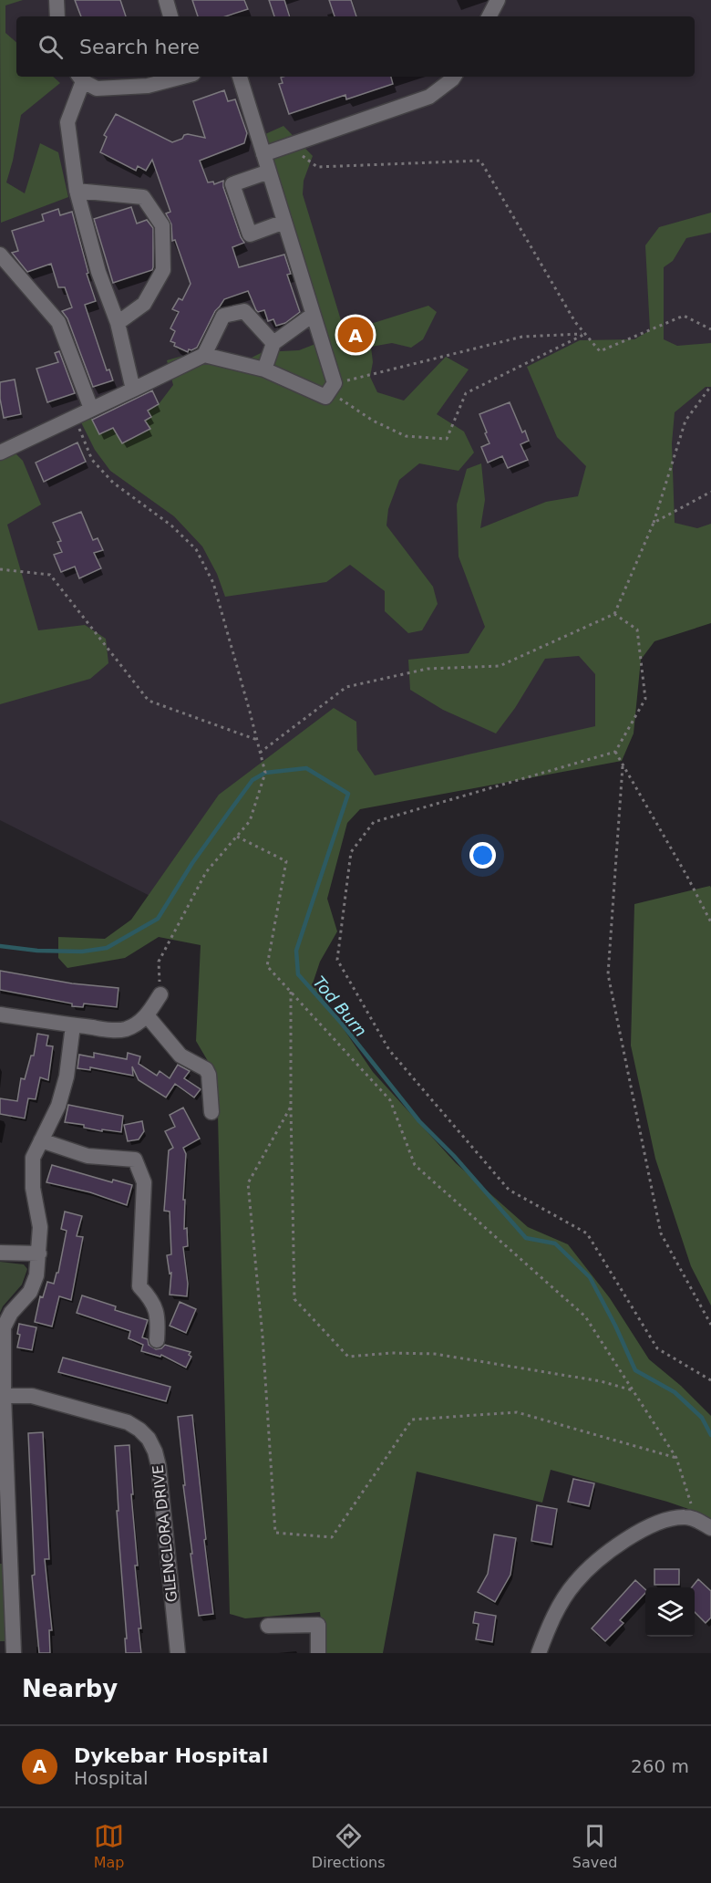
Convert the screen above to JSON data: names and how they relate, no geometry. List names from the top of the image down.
{
  "streets": {
    "street": ["GLENCLORA DRIVE"]
  },
  "water": ["Tod Burn"],
  "page": {
    "search": "Search here",
    "pins": "A",
    "heading": "Nearby",
    "list": [
      {
        "mark": "A",
        "name": "Dykebar Hospital",
        "note": "Hospital",
        "value": "260 m"
      }
    ],
    "nav": ["Map", "Directions", "Saved"]
  }
}
